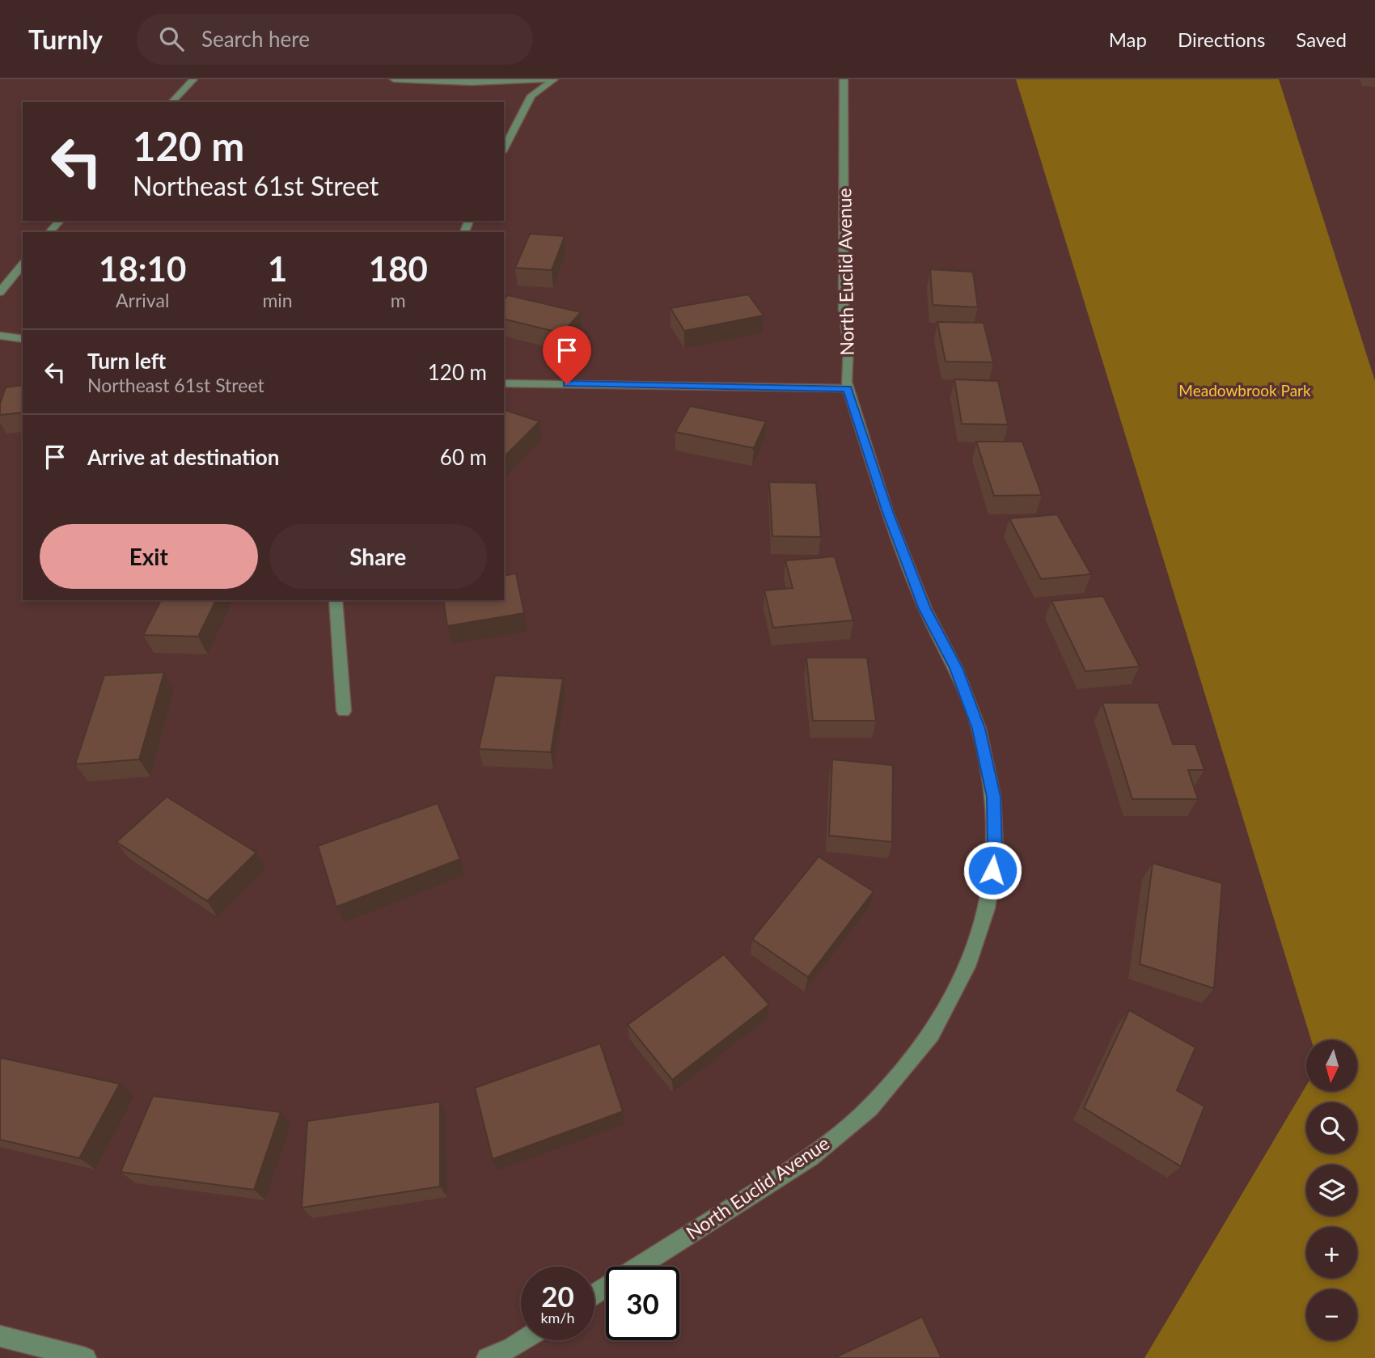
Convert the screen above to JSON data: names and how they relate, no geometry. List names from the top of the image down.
{
  "streets": {
    "street": ["North Euclid Avenue"]
  },
  "parks": ["Meadowbrook Park"],
  "north": "bottom",
  "page": {
    "header": "Turnly",
    "search": "Search here",
    "nav": ["Map", "Directions", "Saved"],
    "turn": ["120 m", "Northeast 61st Street"],
    "eta": [
      "18:10",
      "Arrival",
      "1",
      "min",
      "180",
      "m"
    ],
    "list": [
      {
        "name": "Turn left",
        "note": "Northeast 61st Street",
        "value": "120 m"
      },
      {
        "name": "Arrive at destination",
        "value": "60 m"
      }
    ],
    "buttons": ["Exit", "Share"],
    "map_buttons": ["+", "−"],
    "speed": "20 km/h",
    "limit": "30"
  }
}
